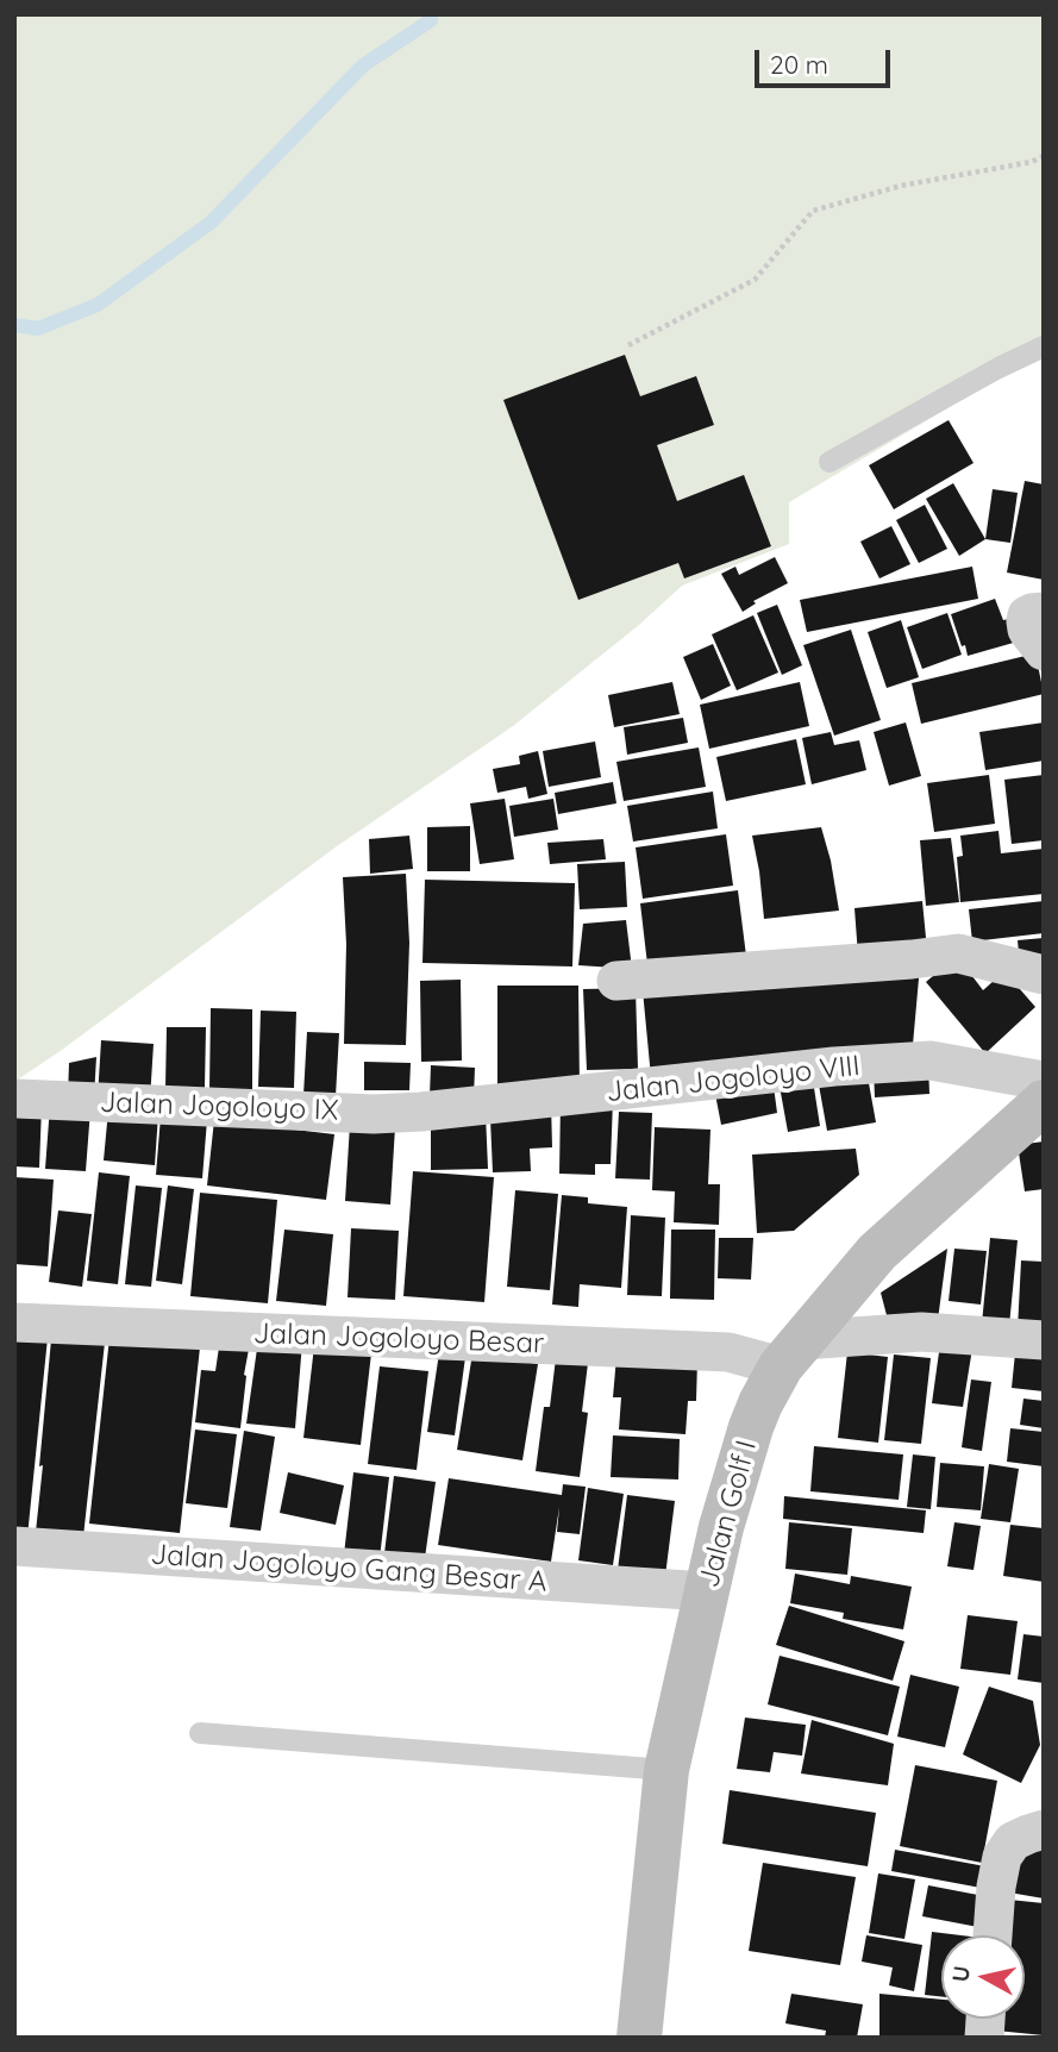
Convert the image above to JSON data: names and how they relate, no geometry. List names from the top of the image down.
{
  "streets": {
    "main road": ["Jalan Golf I"],
    "street": [
      "Jalan Jogoloyo VIII",
      "Jalan Jogoloyo IX",
      "Jalan Jogoloyo Besar",
      "Jalan Jogoloyo Gang Besar A"
    ]
  },
  "crossings": [
    ["Jalan Jogoloyo VIII", "Jalan Jogoloyo IX"],
    ["Jalan Jogoloyo Besar", "Jalan Golf I"],
    ["Jalan Golf I", "Jalan Jogoloyo Gang Besar A"]
  ],
  "scale_bar": "20 m",
  "north": "left"
}
